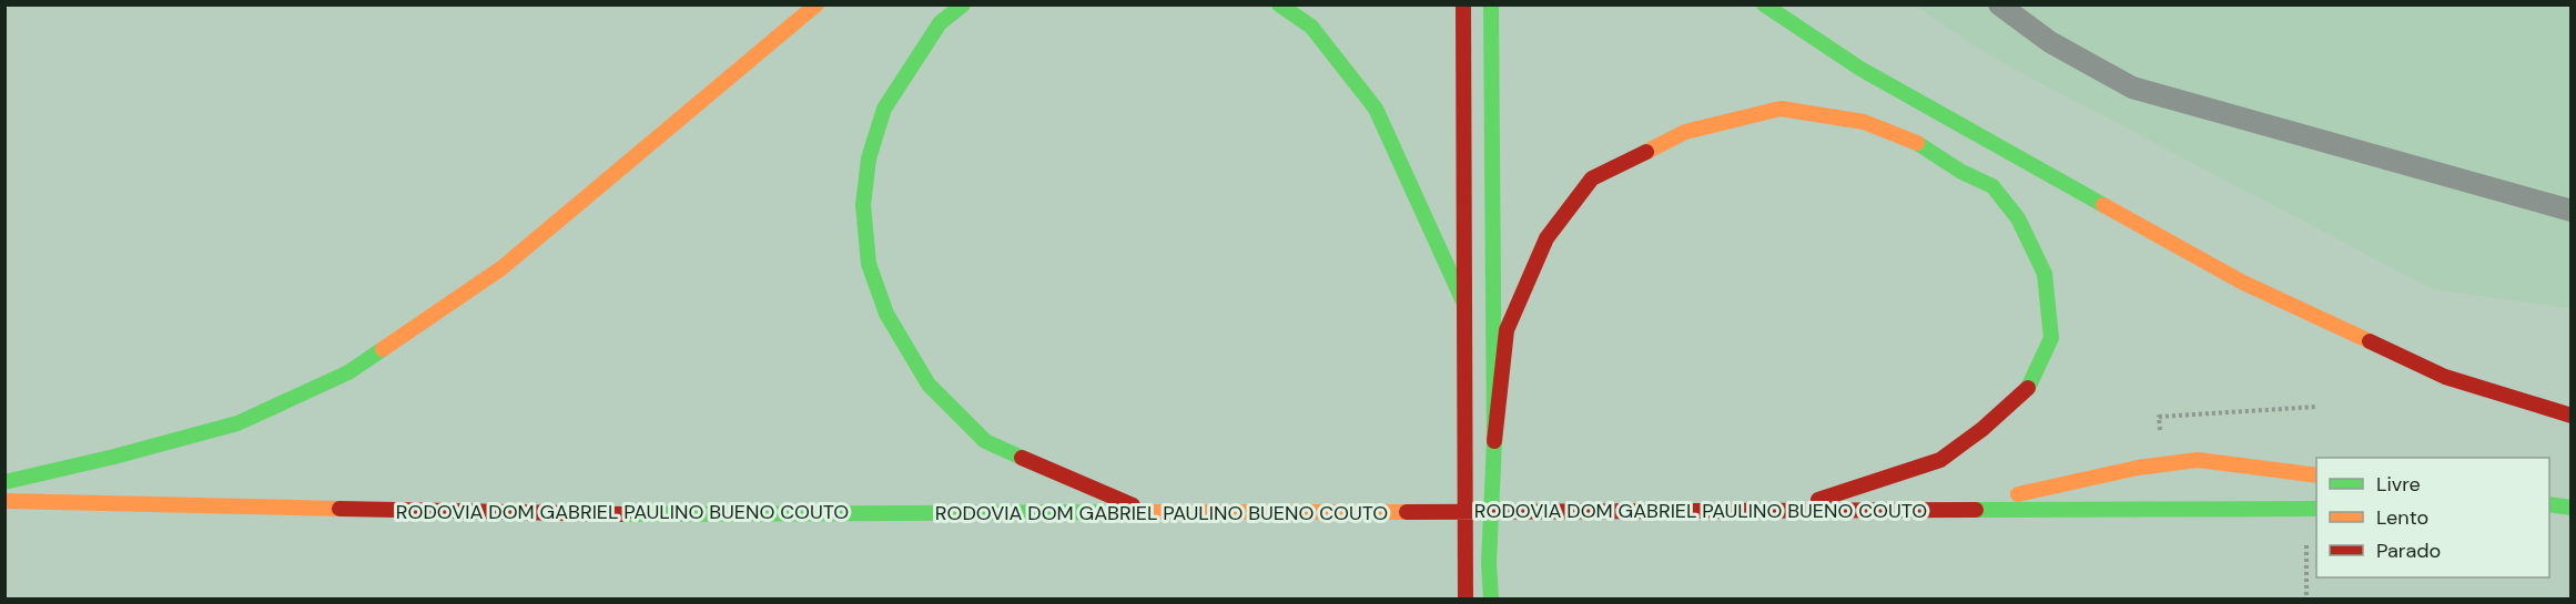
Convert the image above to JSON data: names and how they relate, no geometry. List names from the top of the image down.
{
  "streets": {
    "main road": ["RODOVIA DOM GABRIEL PAULINO BUENO COUTO"]
  },
  "legend": ["Livre", "Lento", "Parado"]
}
